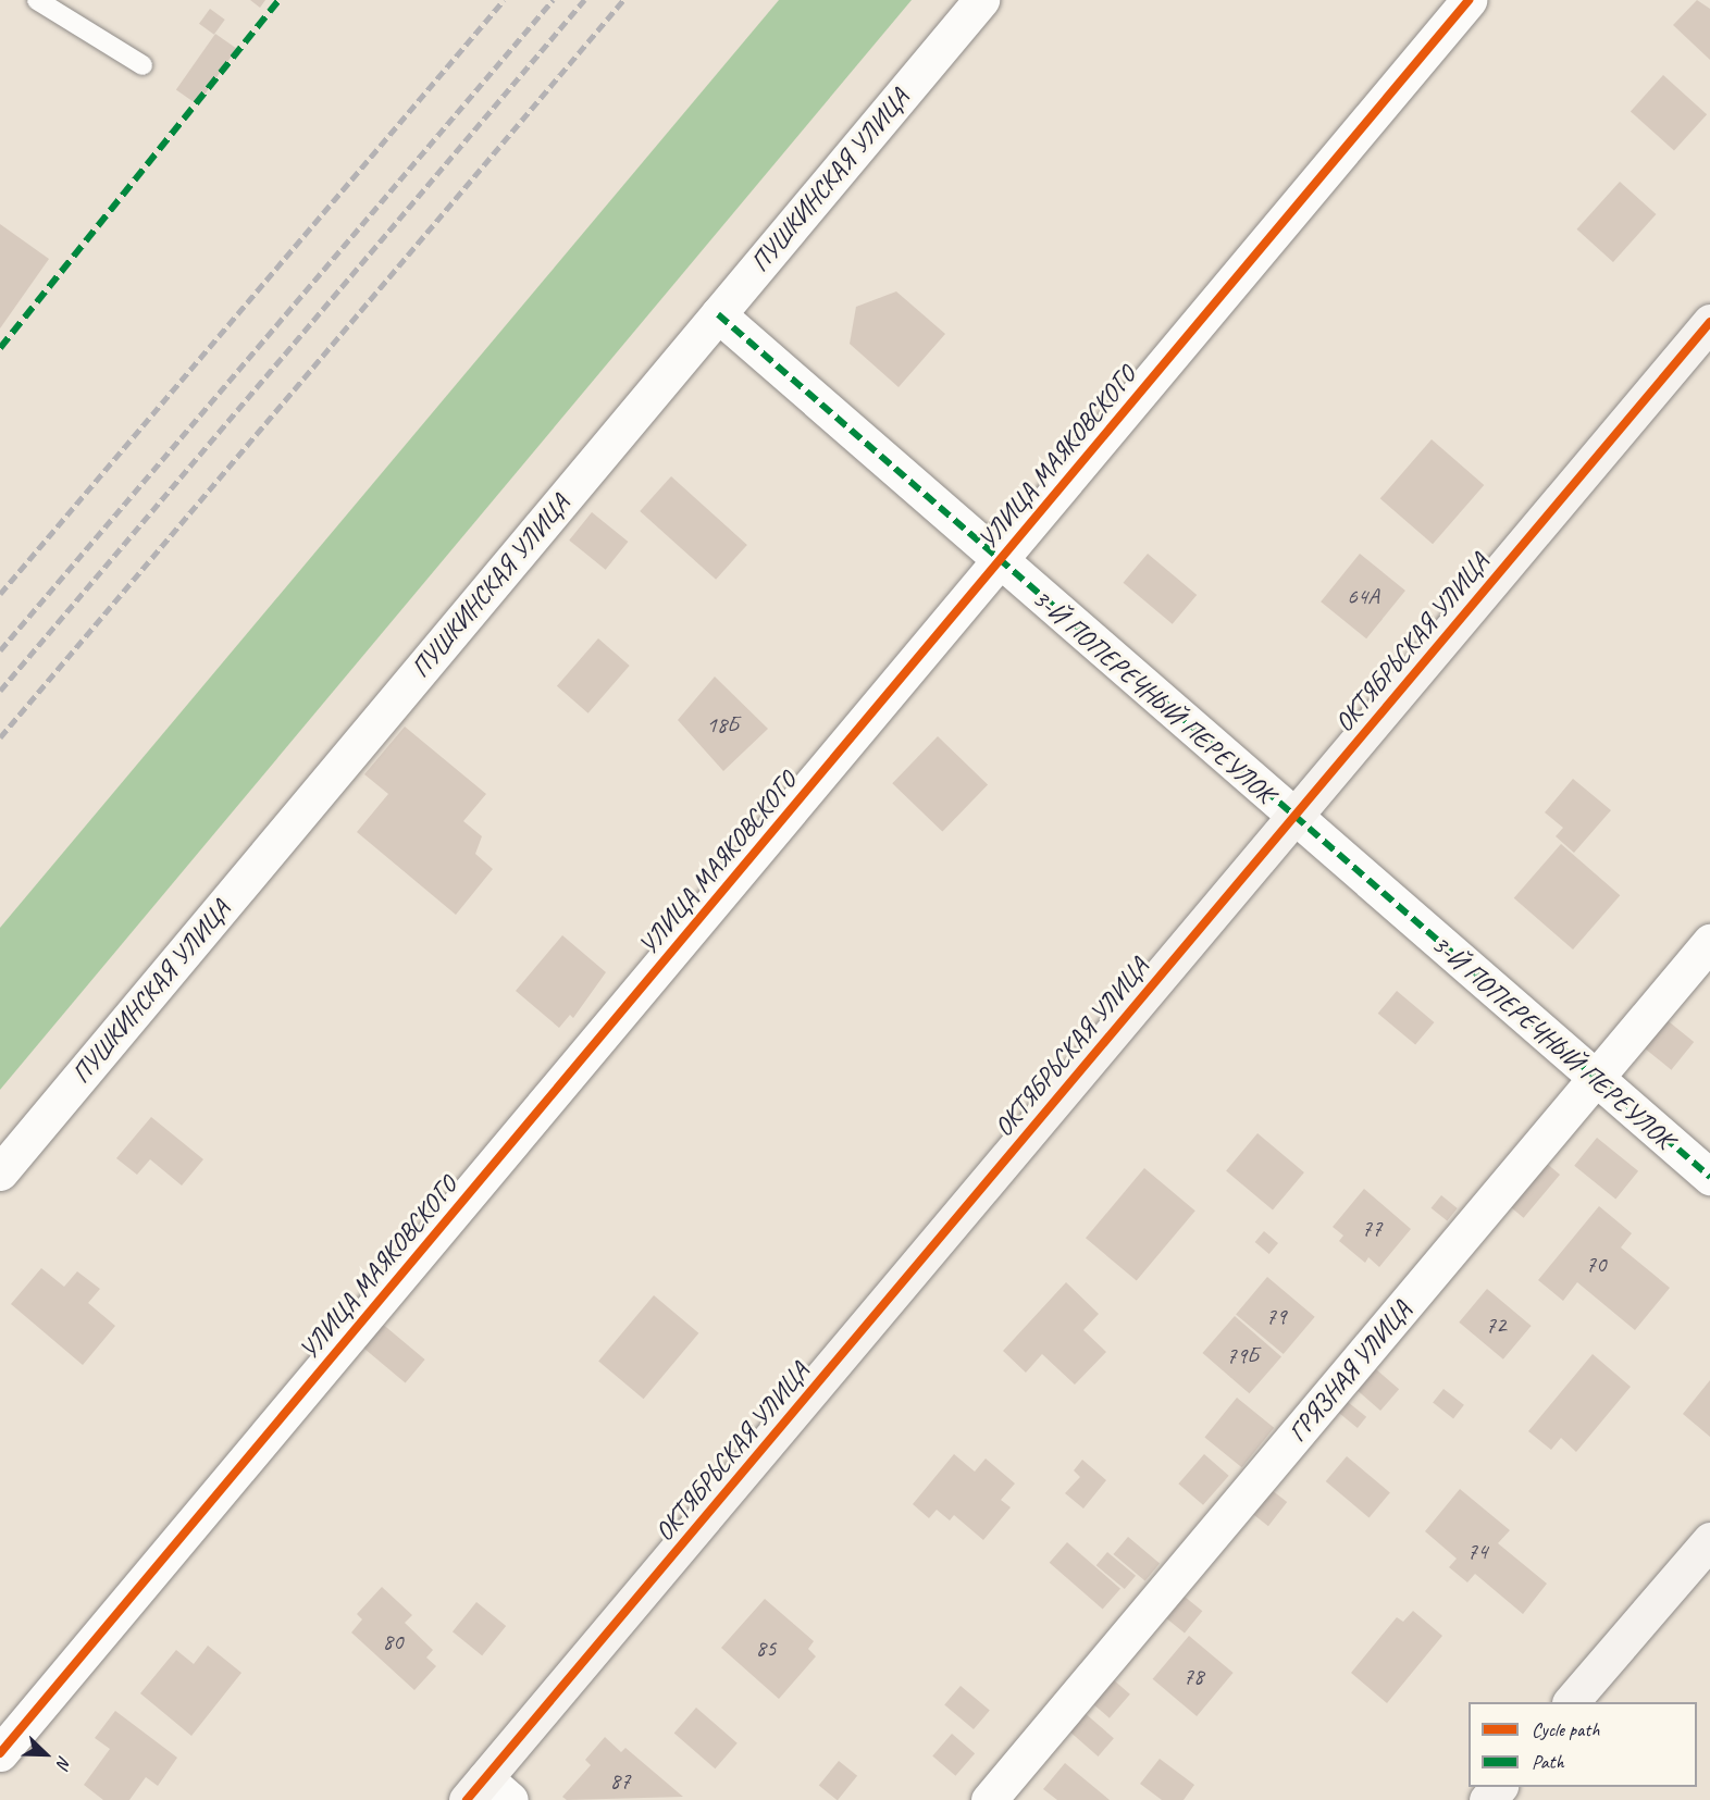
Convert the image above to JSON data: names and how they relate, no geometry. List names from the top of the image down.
{
  "streets": {
    "street": [
      "ПУШКИНСКАЯ УЛИЦА",
      "УЛИЦА МАЯКОВСКОГО",
      "ОКТЯБРЬСКАЯ УЛИЦА",
      "3-Й ПОПЕРЕЧНЫЙ ПЕРЕУЛОК",
      "ГРЯЗНАЯ УЛИЦА"
    ]
  },
  "crossings": [
    ["ПУШКИНСКАЯ УЛИЦА", "3-Й ПОПЕРЕЧНЫЙ ПЕРЕУЛОК"],
    ["УЛИЦА МАЯКОВСКОГО", "3-Й ПОПЕРЕЧНЫЙ ПЕРЕУЛОК"],
    ["ОКТЯБРЬСКАЯ УЛИЦА", "3-Й ПОПЕРЕЧНЫЙ ПЕРЕУЛОК"],
    ["3-Й ПОПЕРЕЧНЫЙ ПЕРЕУЛОК", "ГРЯЗНАЯ УЛИЦА"]
  ],
  "house_numbers": [
    "64А",
    "18Б",
    "77",
    "70",
    "79",
    "72",
    "79Б",
    "74",
    "80",
    "85",
    "78",
    "87"
  ],
  "legend": ["Cycle path", "Path"],
  "north": "bottom right"
}
